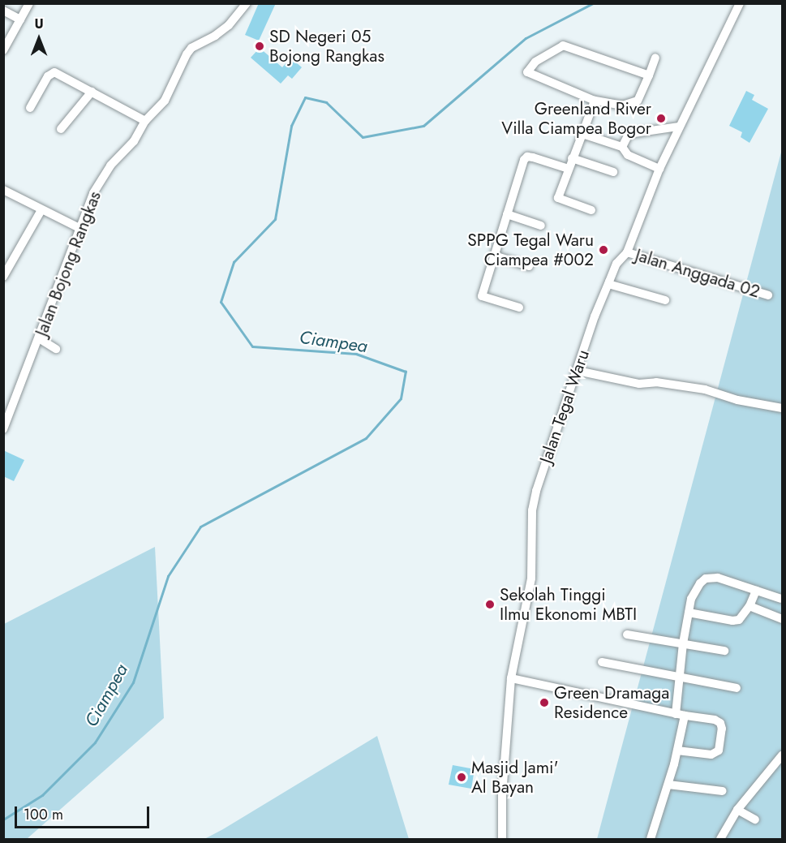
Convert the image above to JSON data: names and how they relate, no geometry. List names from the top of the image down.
{
  "streets": {
    "street": ["Jalan Bojong Rangkas", "Jalan Anggada 02", "Jalan Tegal Waru"]
  },
  "crossings": [
    ["Jalan Anggada 02", "Jalan Tegal Waru"]
  ],
  "water": ["Ciampea"],
  "places": [
    "SD Negeri 05 Bojong Rangkas",
    "Greenland River Villa Ciampea Bogor",
    "SPPG Tegal Waru Ciampea #002",
    "Sekolah Tinggi Ilmu Ekonomi MBTI",
    "Green Dramaga Residence",
    "Masjid Jami' Al Bayan"
  ],
  "scale_bar": "100 m",
  "north": "top"
}
